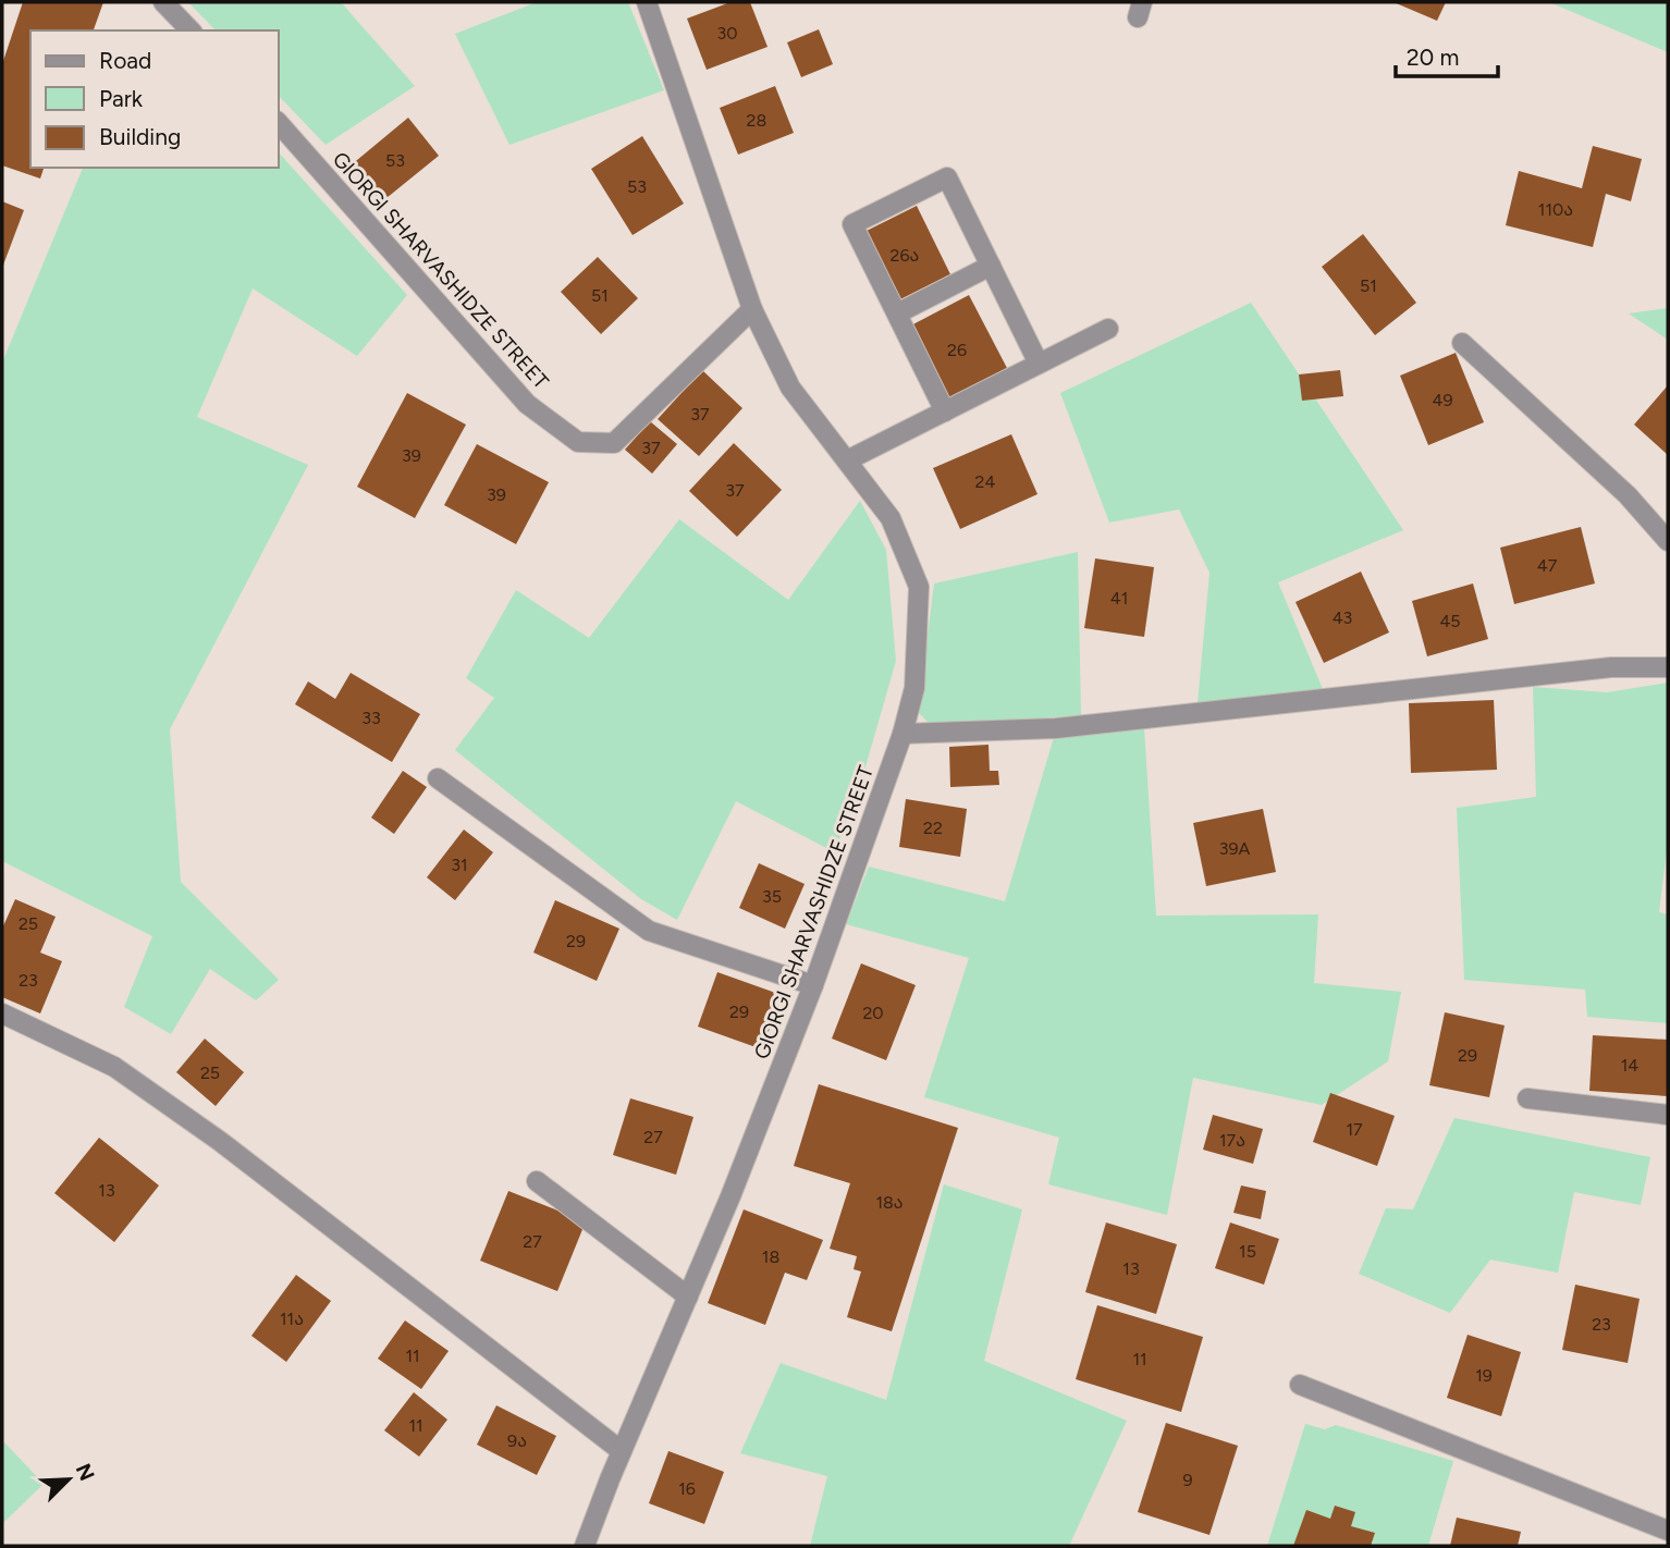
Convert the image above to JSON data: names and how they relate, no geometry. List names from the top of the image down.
{
  "streets": {
    "street": ["GIORGI SHARVASHIDZE STREET"]
  },
  "house_numbers": [
    "30",
    "28",
    "53",
    "53",
    "110ა",
    "26ა",
    "51",
    "51",
    "26",
    "49",
    "37",
    "37",
    "39",
    "24",
    "37",
    "39",
    "47",
    "41",
    "43",
    "45",
    "33",
    "22",
    "39A",
    "31",
    "35",
    "25",
    "29",
    "23",
    "29",
    "20",
    "29",
    "14",
    "25",
    "17",
    "27",
    "17ა",
    "13",
    "18ა",
    "27",
    "15",
    "18",
    "13",
    "11ა",
    "23",
    "11",
    "11",
    "19",
    "11",
    "9ა",
    "9",
    "16"
  ],
  "legend": ["Road", "Park", "Building"],
  "scale_bar": "20 m",
  "north": "top right"
}
